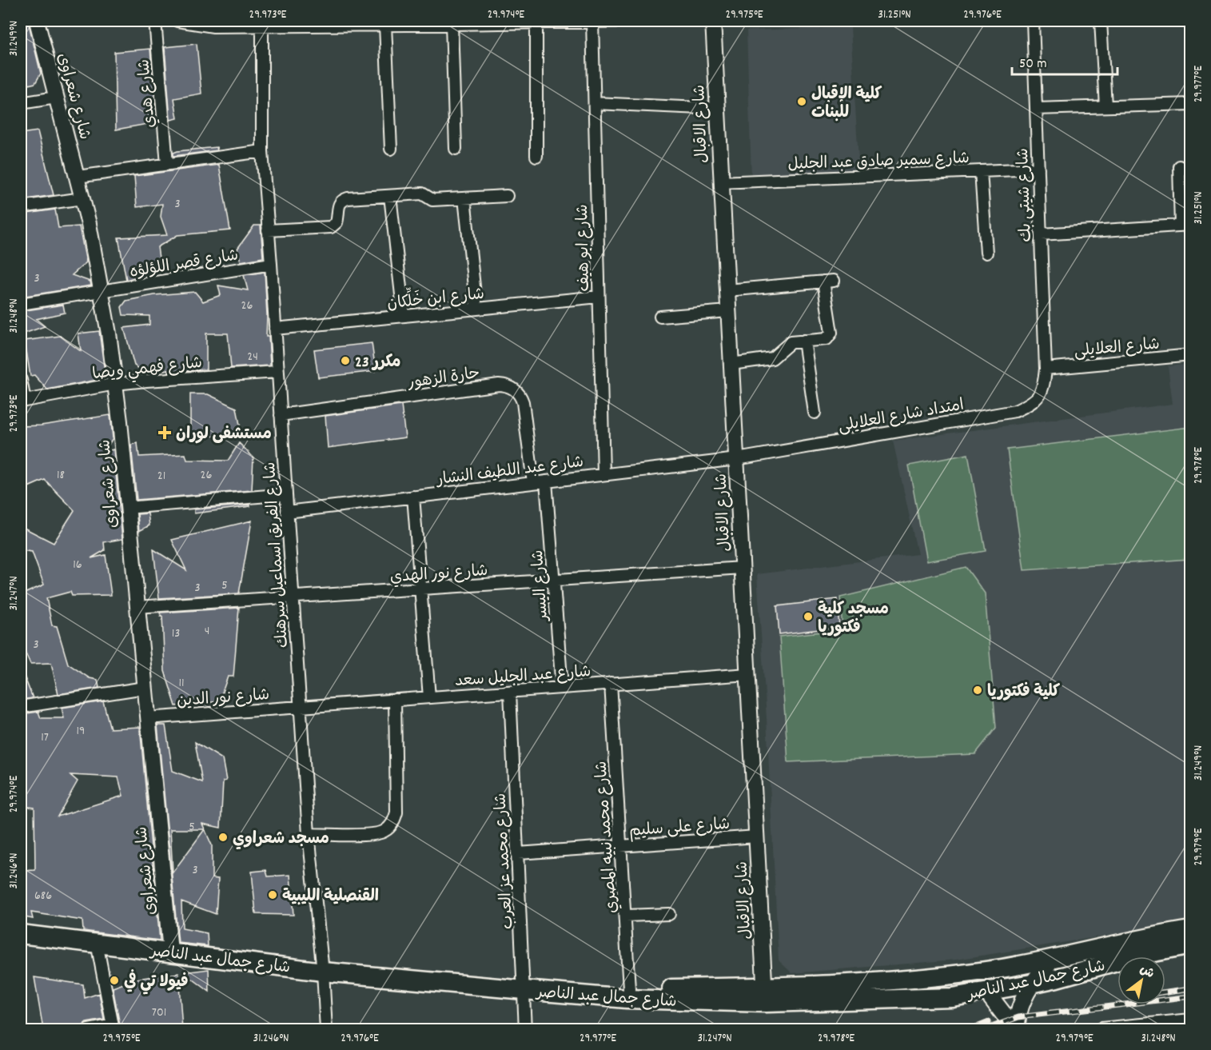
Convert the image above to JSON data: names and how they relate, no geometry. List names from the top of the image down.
{
  "streets": {
    "main road": ["شارع جمال عبد الناصر"],
    "street": [
      "شارع هدي",
      "شارع شعراوى",
      "شارع الاقبال",
      "شارع سمير صادق عبد الجليل",
      "شارع شيتى بك",
      "شارع ابو هيف",
      "شارع قصر اللؤلؤه",
      "شارع ابن خَلِّكان",
      "شارع العلايلى",
      "شارع فهمي ويصا",
      "حارة الزهور",
      "امتداد شارع العلايلى",
      "شارع عبد اللطيف النشار",
      "شارع الفريق اسماعيل سرهنك",
      "شارع نور الهدي",
      "شارع اليسر",
      "شارع عبد الجليل سعد",
      "شارع نور الدين",
      "شارع على سليم",
      "شارع محمد نبيه المصري",
      "شارع محمد عز العرب"
    ]
  },
  "crossings": [
    ["شارع شعراوى", "شارع قصر اللؤلؤه"],
    ["شارع شعراوى", "شارع فهمي ويصا"],
    ["شارع شعراوى", "شارع نور الهدي"],
    ["شارع شعراوى", "شارع نور الدين"],
    ["شارع شعراوى", "شارع جمال عبد الناصر"],
    ["شارع الاقبال", "شارع سمير صادق عبد الجليل"],
    ["شارع الاقبال", "امتداد شارع العلايلى"],
    ["شارع الاقبال", "شارع عبد اللطيف النشار"],
    ["شارع الاقبال", "شارع نور الهدي"],
    ["شارع الاقبال", "شارع عبد الجليل سعد"],
    ["شارع الاقبال", "شارع على سليم"],
    ["شارع الاقبال", "شارع جمال عبد الناصر"],
    ["شارع سمير صادق عبد الجليل", "شارع شيتى بك"],
    ["شارع شيتى بك", "شارع العلايلى"],
    ["شارع شيتى بك", "امتداد شارع العلايلى"],
    ["شارع ابو هيف", "شارع ابن خَلِّكان"],
    ["شارع ابو هيف", "شارع عبد اللطيف النشار"],
    ["شارع قصر اللؤلؤه", "شارع الفريق اسماعيل سرهنك"],
    ["شارع ابن خَلِّكان", "شارع الفريق اسماعيل سرهنك"],
    ["شارع العلايلى", "امتداد شارع العلايلى"],
    ["شارع فهمي ويصا", "شارع الفريق اسماعيل سرهنك"],
    ["حارة الزهور", "شارع عبد اللطيف النشار"],
    ["حارة الزهور", "شارع الفريق اسماعيل سرهنك"],
    ["امتداد شارع العلايلى", "شارع عبد اللطيف النشار"],
    ["شارع عبد اللطيف النشار", "شارع الفريق اسماعيل سرهنك"],
    ["شارع عبد اللطيف النشار", "شارع اليسر"],
    ["شارع الفريق اسماعيل سرهنك", "شارع نور الهدي"],
    ["شارع الفريق اسماعيل سرهنك", "شارع عبد الجليل سعد"],
    ["شارع الفريق اسماعيل سرهنك", "شارع نور الدين"],
    ["شارع الفريق اسماعيل سرهنك", "شارع جمال عبد الناصر"],
    ["شارع نور الهدي", "شارع اليسر"],
    ["شارع اليسر", "شارع عبد الجليل سعد"],
    ["شارع عبد الجليل سعد", "شارع نور الدين"],
    ["شارع عبد الجليل سعد", "شارع محمد نبيه المصري"],
    ["شارع عبد الجليل سعد", "شارع محمد عز العرب"],
    ["شارع على سليم", "شارع محمد نبيه المصري"],
    ["شارع على سليم", "شارع محمد عز العرب"],
    ["شارع محمد نبيه المصري", "شارع جمال عبد الناصر"],
    ["شارع محمد عز العرب", "شارع جمال عبد الناصر"]
  ],
  "places": {
    "other": [
      "كلية الإقبال للبنات",
      "23 مكرر",
      "مسجد كلية فكتوريا",
      "كلية فكتوريا",
      "مسجد شعراوي",
      "القنصلية الليبية",
      "فيولا تي في"
    ],
    "health": ["مستشفى لوران"]
  },
  "house_numbers": [
    "3",
    "3",
    "26",
    "24",
    "18",
    "26",
    "21",
    "16",
    "5",
    "3",
    "4",
    "13",
    "3",
    "11",
    "19",
    "17",
    "5",
    "3",
    "686",
    "701"
  ],
  "scale_bar": "50 m",
  "north": "top right",
  "coordinates": [
    "29.973°E",
    "29.974°E",
    "29.975°E",
    "31.251°N",
    "29.976°E",
    "31.249°N",
    "29.977°E",
    "31.248°N",
    "29.978°E",
    "31.247°N",
    "29.979°E",
    "31.246°N"
  ]
}
